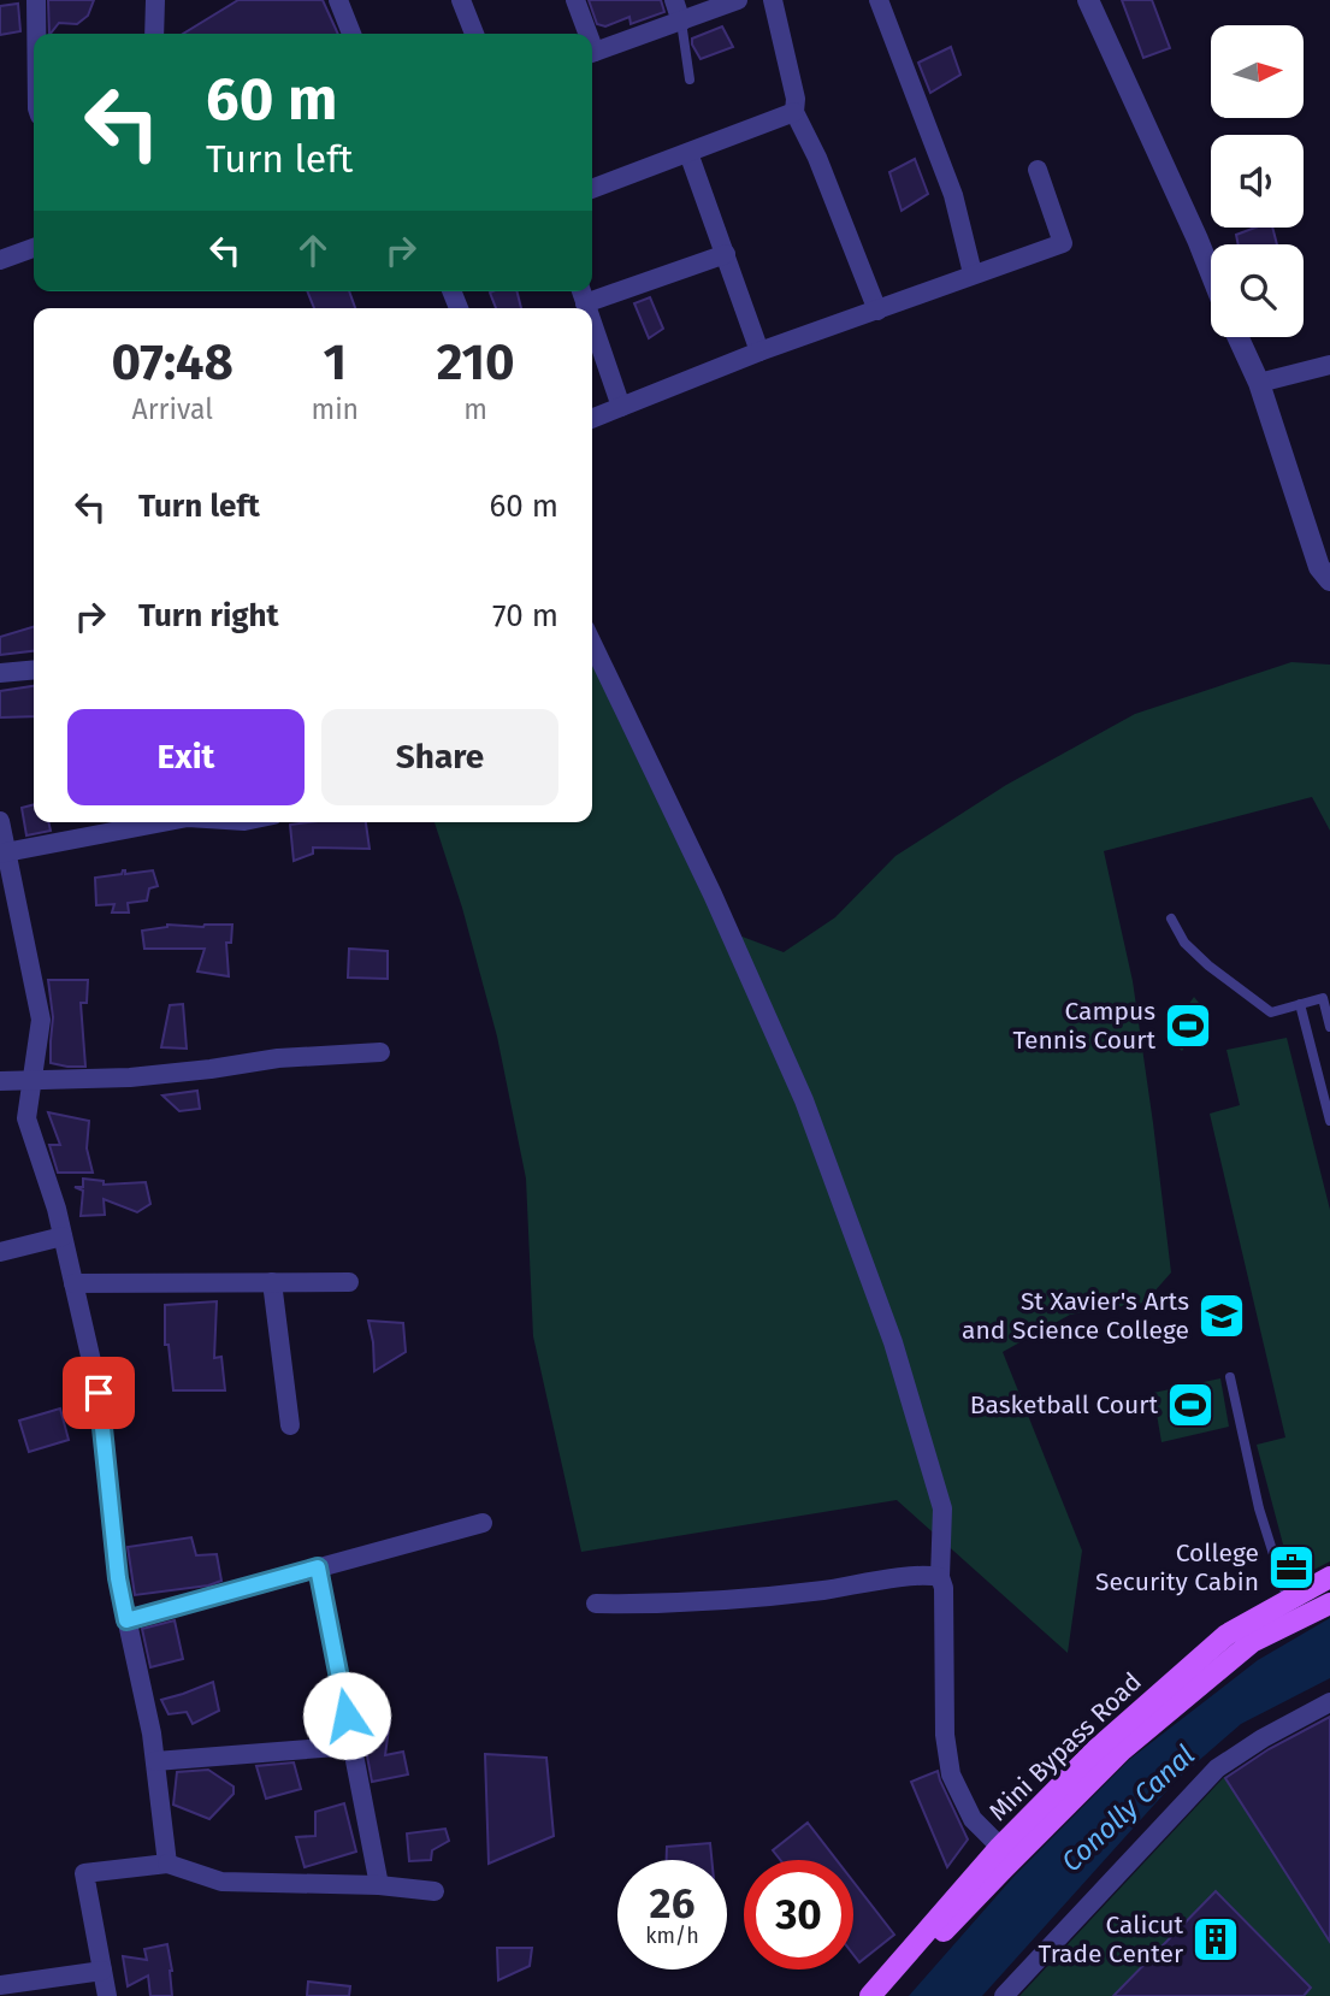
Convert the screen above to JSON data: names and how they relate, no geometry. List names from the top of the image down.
{
  "streets": {
    "main road": ["Mini Bypass Road"]
  },
  "water": ["Conolly Canal"],
  "places": {
    "sports": ["Campus Tennis Court", "Basketball Court"],
    "school or university": ["St Xavier's Arts and Science College"],
    "office": ["College Security Cabin"],
    "building": ["Calicut Trade Center"]
  },
  "north": "right",
  "page": {
    "turn": ["60 m", "Turn left"],
    "eta": [
      "07:48",
      "Arrival",
      "1",
      "min",
      "210",
      "m"
    ],
    "list": [
      {
        "name": "Turn left",
        "value": "60 m"
      },
      {
        "name": "Turn right",
        "value": "70 m"
      }
    ],
    "buttons": ["Exit", "Share"],
    "speed": "26 km/h",
    "limit": "30"
  }
}
